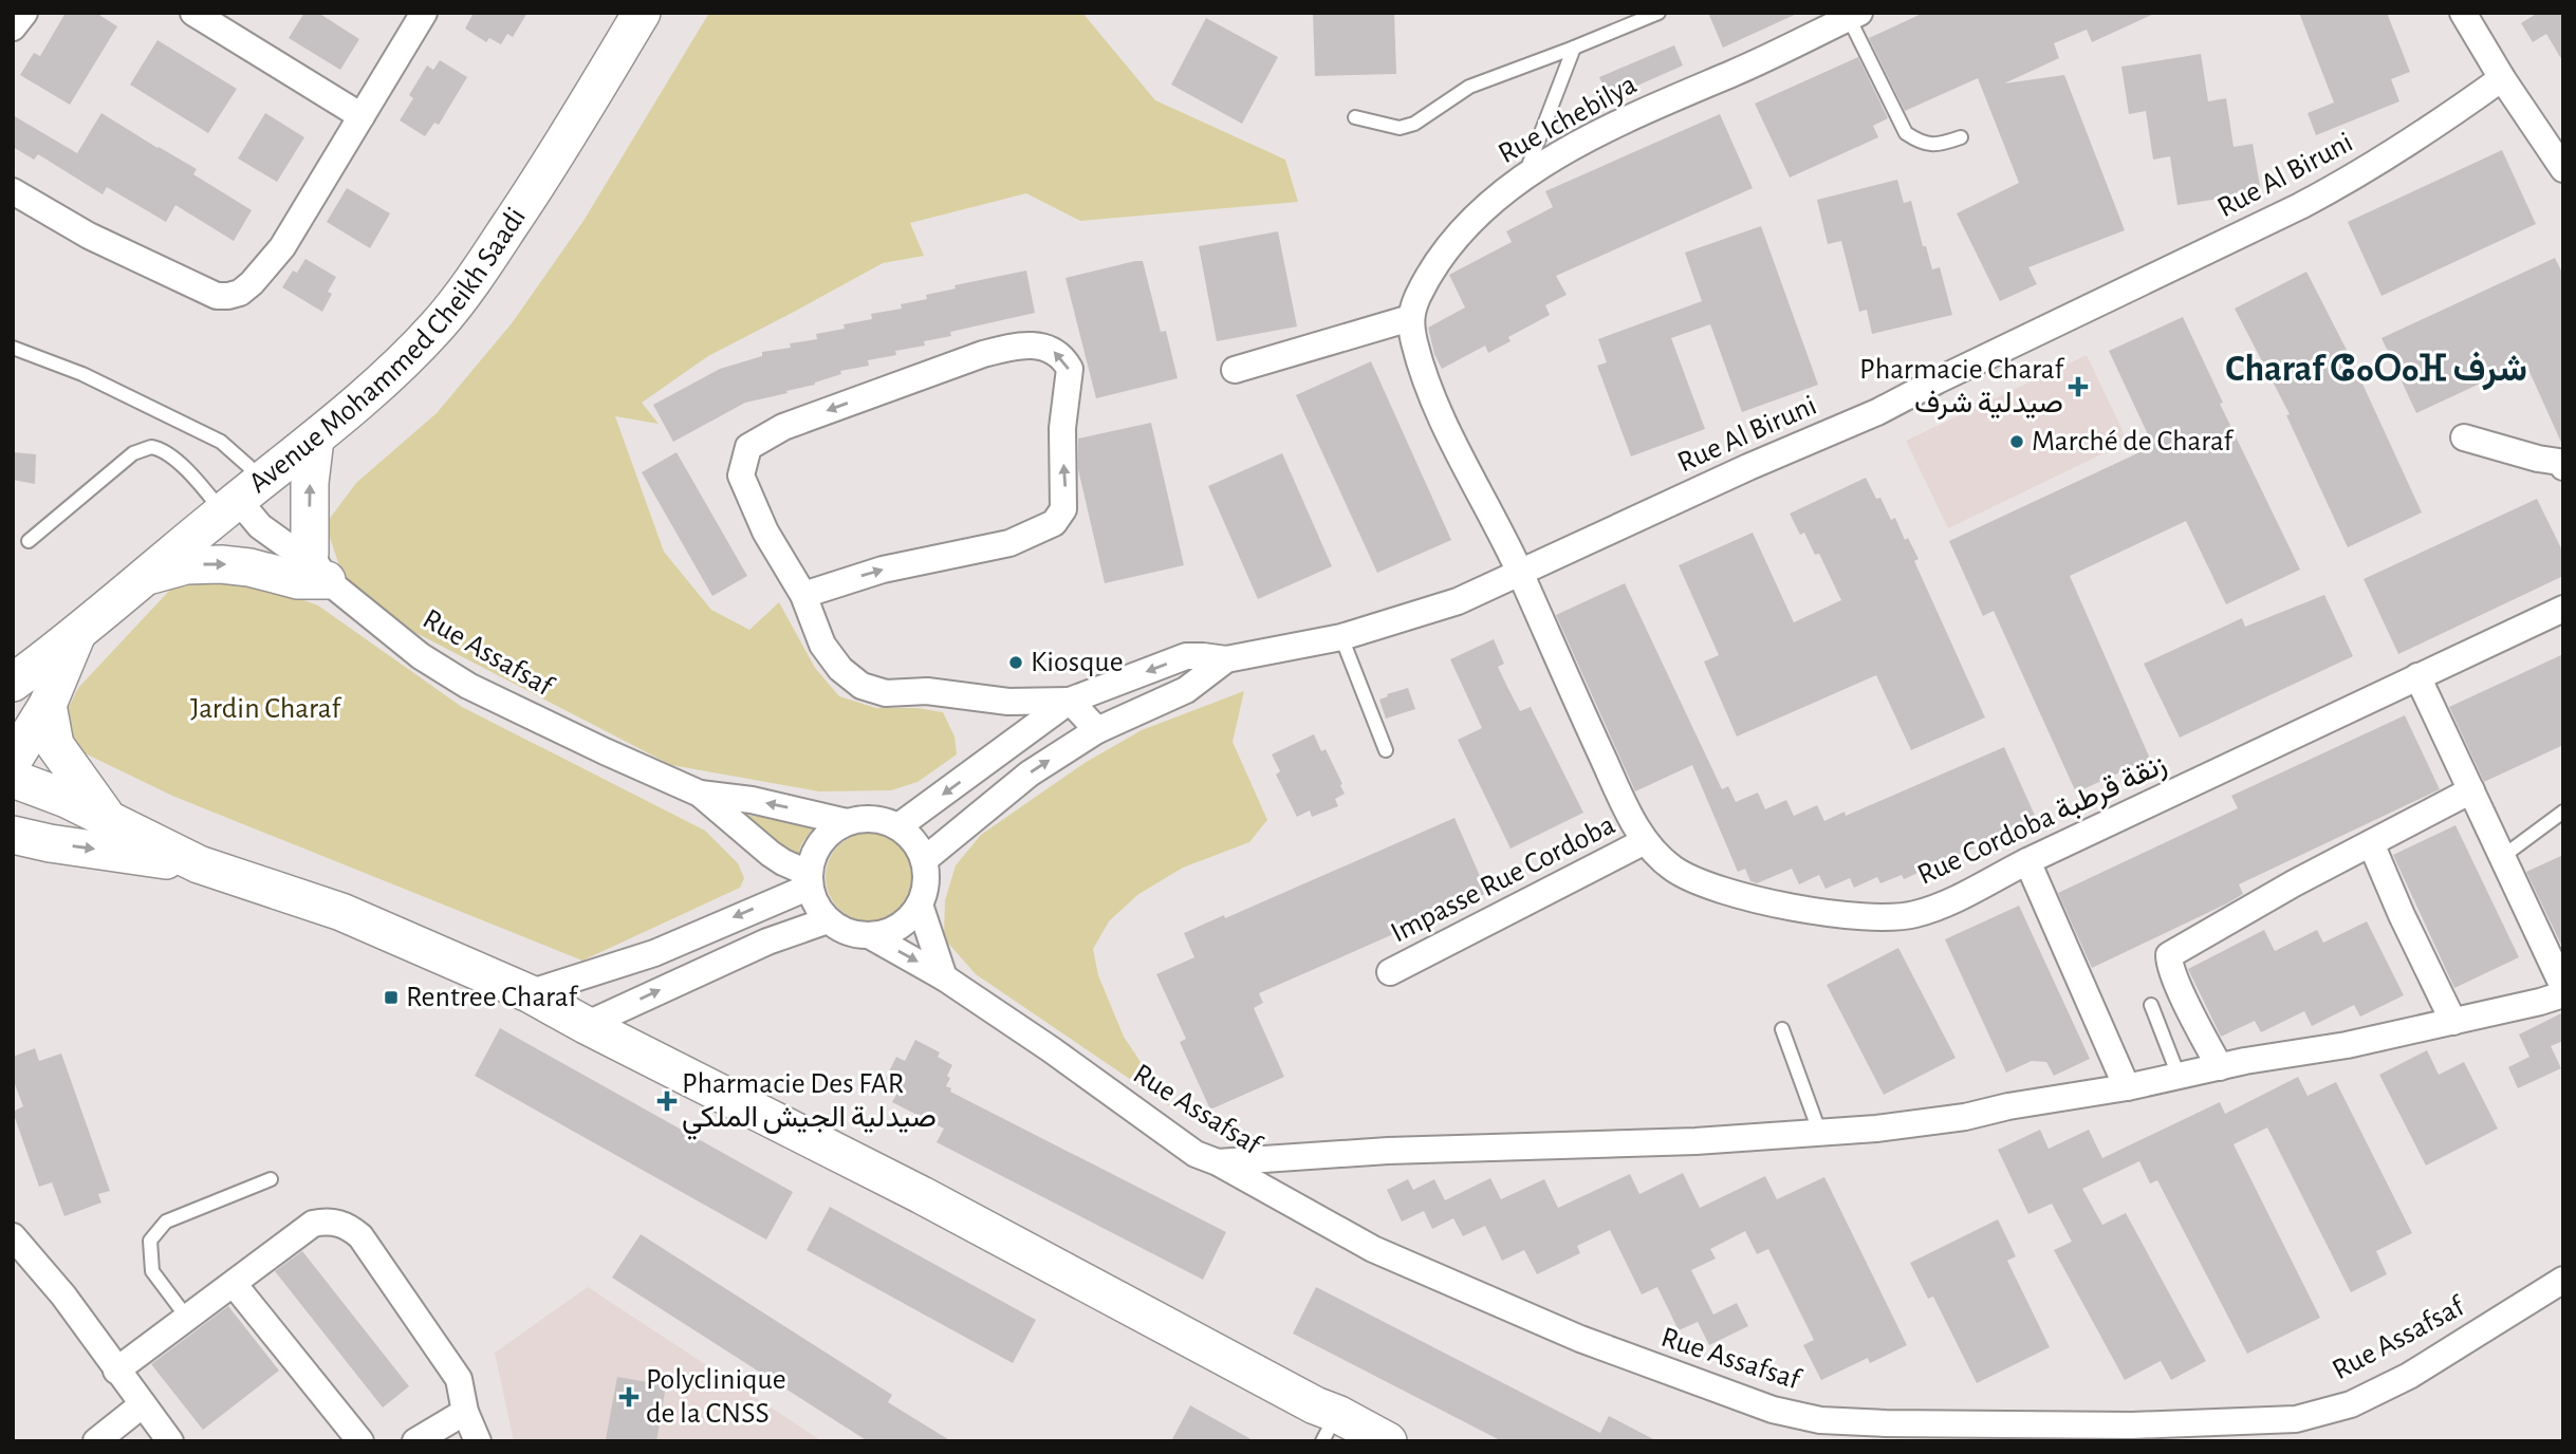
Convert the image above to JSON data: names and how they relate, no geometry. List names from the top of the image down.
{
  "streets": {
    "main road": ["Avenue Mohammed Cheikh Saadi"],
    "street": [
      "Rue Ichebilya",
      "Rue Al Biruni",
      "Rue Assafsaf",
      "Rue Cordoba زنقة قرطبة",
      "Impasse Rue Cordoba"
    ]
  },
  "crossings": [
    ["Rue Al Biruni", "Rue Cordoba زنقة قرطبة"],
    ["Avenue Mohammed Cheikh Saadi", "Rue Assafsaf"],
    ["Rue Cordoba زنقة قرطبة", "Impasse Rue Cordoba"]
  ],
  "districts": ["Charaf ⵛⴰⵔⴰⴼ شرف"],
  "parks": ["Jardin Charaf"],
  "places": {
    "health": ["Pharmacie Charaf صيدلية شرف", "Pharmacie Des FAR صيدلية الجيش الملكي", "Polyclinique de la CNSS"],
    "other": ["Marché de Charaf", "Kiosque"],
    "transit": ["Rentree Charaf"]
  }
}
